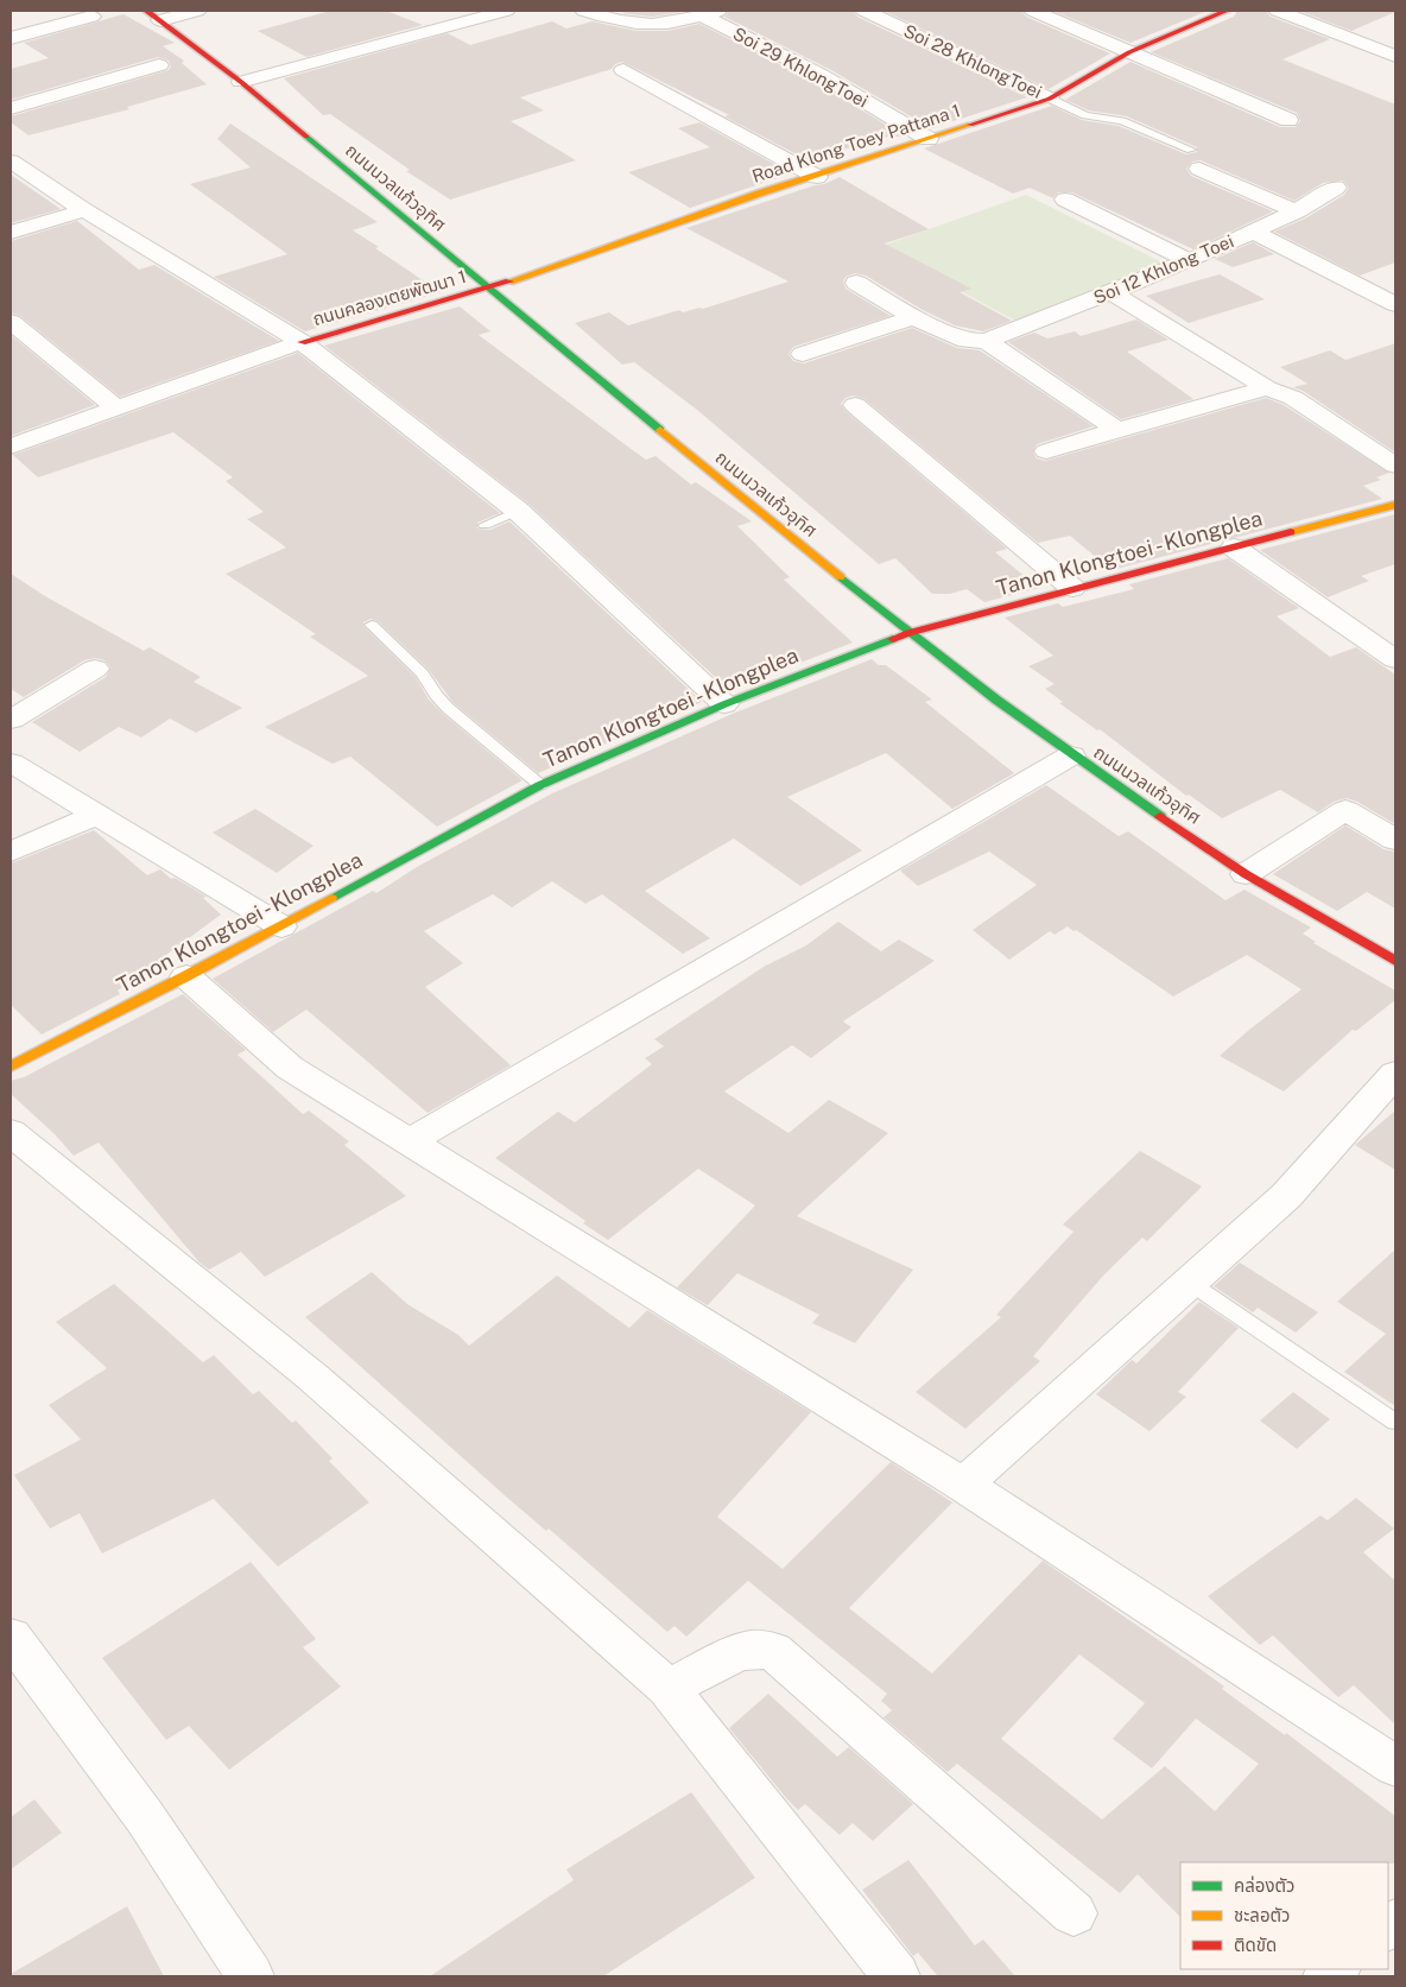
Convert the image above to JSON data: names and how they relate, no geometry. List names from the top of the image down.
{
  "streets": {
    "street": [
      "Soi 28 KhlongToei",
      "Soi 29 KhlongToei",
      "Road Klong Toey Pattana 1",
      "ถนนนวลแก้วอุทิศ",
      "Soi 12 Khlong Toei",
      "ถนนคลองเตยพัฒนา 1",
      "Tanon Klongtoei - Klongplea"
    ]
  },
  "crossings": [
    ["Soi 28 KhlongToei", "Road Klong Toey Pattana 1"],
    ["Soi 29 KhlongToei", "Road Klong Toey Pattana 1"],
    ["Road Klong Toey Pattana 1", "ถนนนวลแก้วอุทิศ"],
    ["Road Klong Toey Pattana 1", "ถนนคลองเตยพัฒนา 1"],
    ["ถนนนวลแก้วอุทิศ", "ถนนคลองเตยพัฒนา 1"],
    ["ถนนนวลแก้วอุทิศ", "Tanon Klongtoei - Klongplea"]
  ],
  "legend": ["คล่องตัว", "ชะลอตัว", "ติดขัด"]
}
